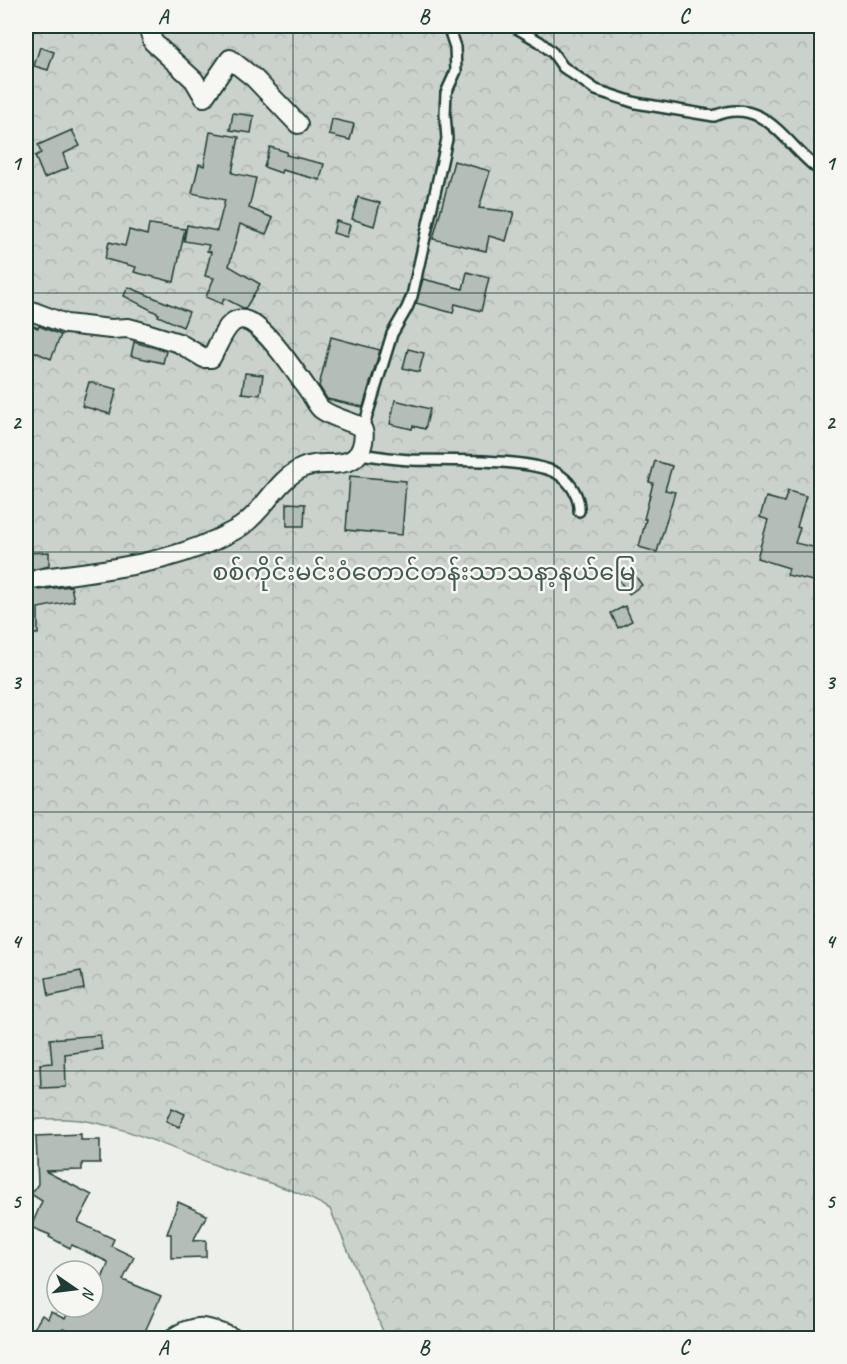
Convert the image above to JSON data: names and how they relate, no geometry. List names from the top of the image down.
{
  "parks": ["စစ်ကိုင်းမင်းဝံတောင်တန်းသာသနာ့နယ်မြေ"],
  "north": "right",
  "grid": {
    "columns": ["A", "B", "C"],
    "rows": [
      "1",
      "2",
      "3",
      "4",
      "5"
    ]
  }
}
